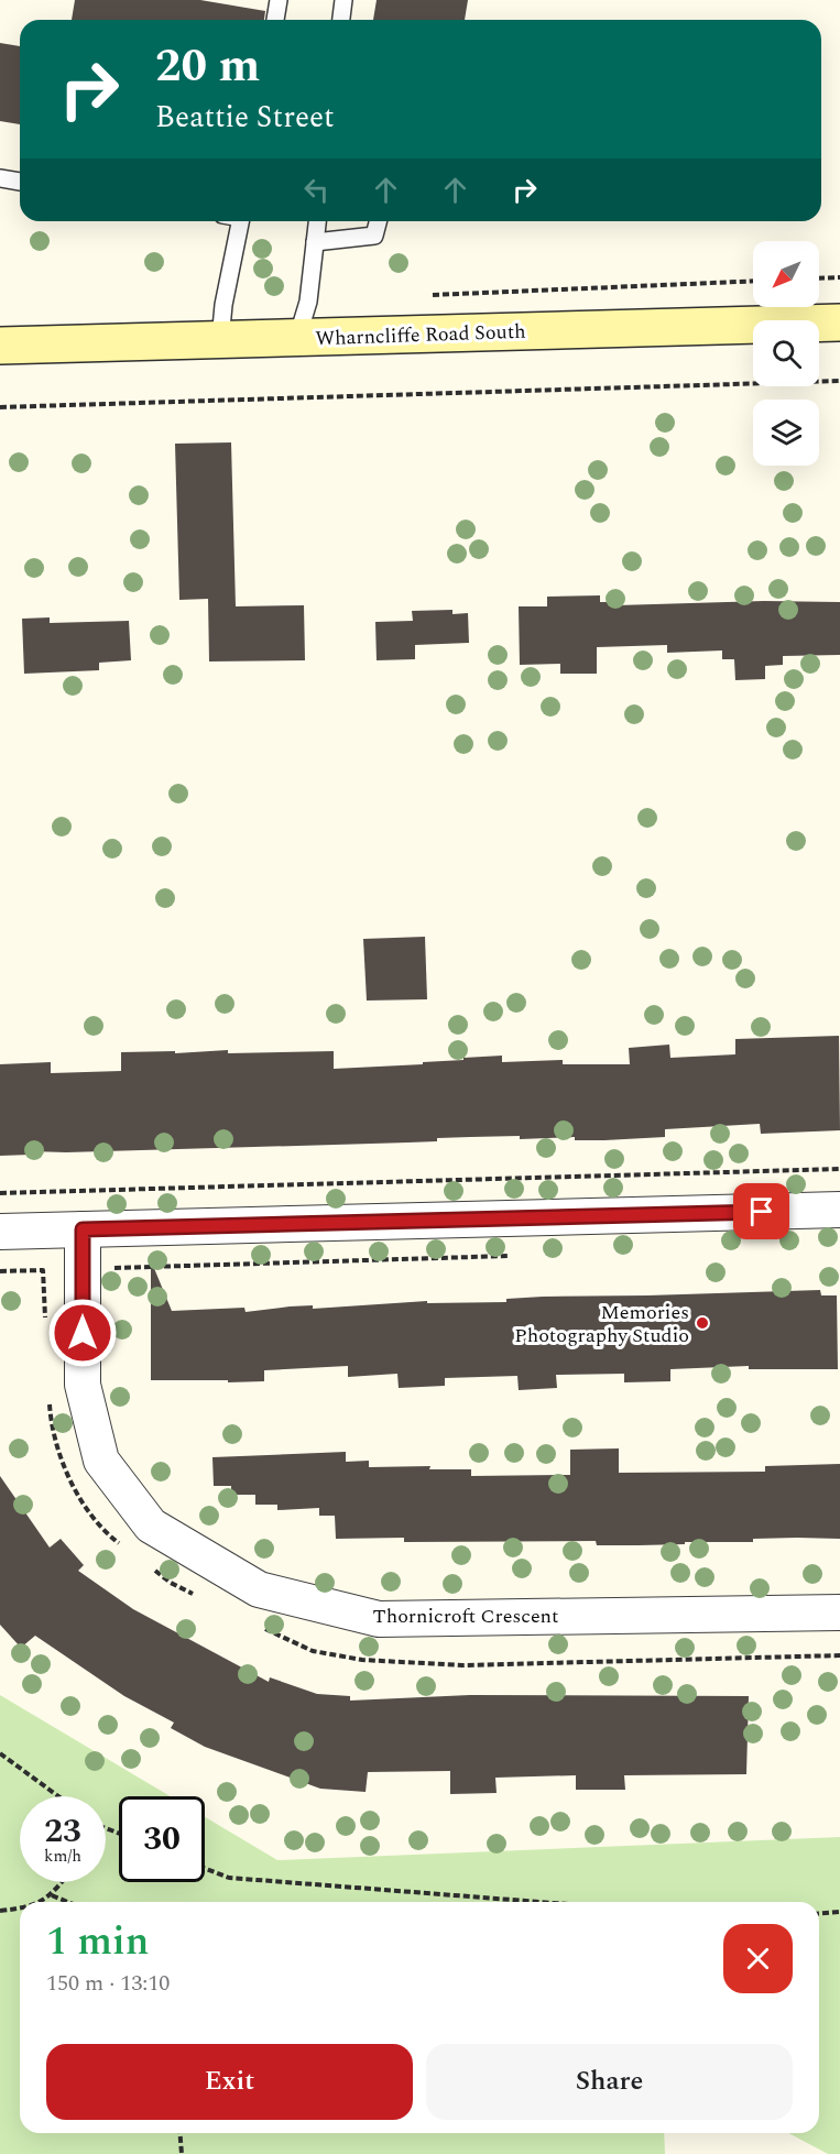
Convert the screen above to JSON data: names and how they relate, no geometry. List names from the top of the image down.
{
  "streets": {
    "main road": ["Wharncliffe Road South"],
    "street": ["Thornicroft Crescent"]
  },
  "places": ["Memories Photography Studio"],
  "north": "bottom left",
  "page": {
    "turn": ["20 m", "Beattie Street"],
    "speed": "23 km/h",
    "limit": "30",
    "heading": ["1 min", "150 m · 13:10"],
    "buttons": ["Exit", "Share"]
  }
}
